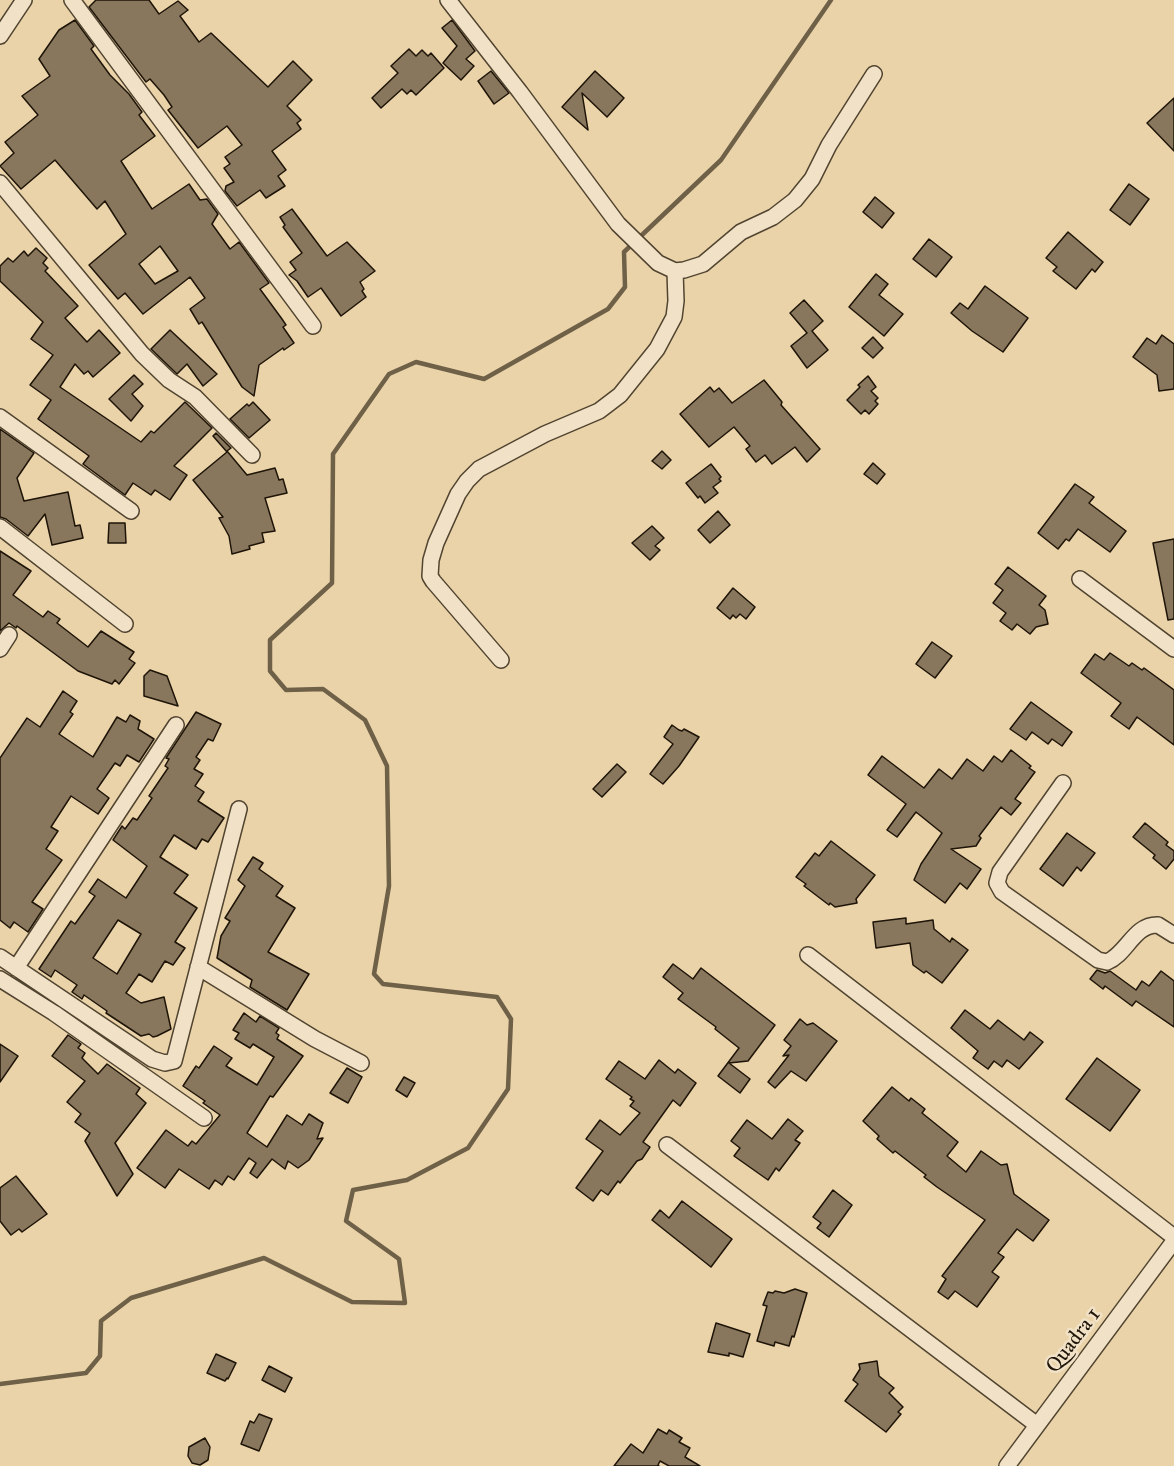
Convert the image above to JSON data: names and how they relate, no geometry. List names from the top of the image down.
{
  "streets": {
    "street": ["Quadra 1"]
  }
}
